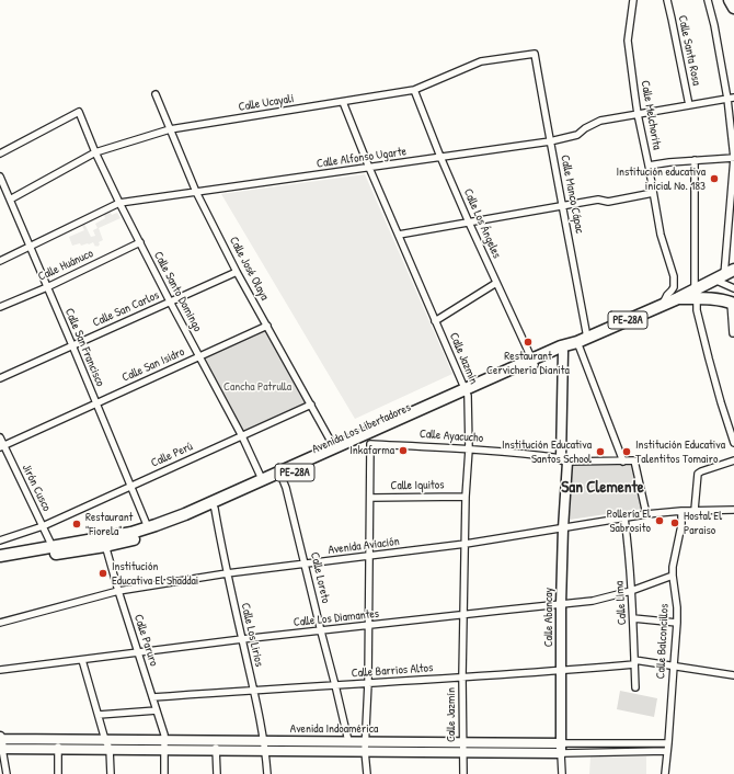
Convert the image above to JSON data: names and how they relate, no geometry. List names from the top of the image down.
{
  "streets": {
    "highway": ["PE-28A", "Avenida Los Libertadores"],
    "street": [
      "Calle Santa Rosa",
      "Calle Ucayali",
      "Calle Melchorita",
      "Calle Alfonso Ugarte",
      "Calle Manco Cápac",
      "Calle Los Ángeles",
      "Calle Huánuco",
      "Calle José Olaya",
      "Calle Santo Domingo",
      "Calle San Carlos",
      "Calle San Francisco",
      "Calle Jazmín",
      "Calle San Isidro",
      "Calle Ayacucho",
      "Calle Perú",
      "Calle Iquitos",
      "Jirón Cusco",
      "Avenida Aviación",
      "Calle Loreto",
      "Calle Lima",
      "Calle Abancay",
      "Calle Los Diamantes",
      "Calle Los Lirios",
      "Calle Paruro",
      "Calle Balconcillos",
      "Calle Barrios Altos",
      "Avenida Indoamérica"
    ]
  },
  "crossings": [
    ["Calle Santa Rosa", "Calle Alfonso Ugarte"],
    ["Calle Ucayali", "Calle Manco Cápac"],
    ["Calle Ucayali", "Calle Los Ángeles"],
    ["Calle Ucayali", "Calle José Olaya"],
    ["Calle Ucayali", "Calle Santo Domingo"],
    ["Calle Ucayali", "Calle San Francisco"],
    ["Calle Ucayali", "Calle Jazmín"],
    ["Calle Melchorita", "Calle Alfonso Ugarte"],
    ["Calle Melchorita", "Avenida Los Libertadores"],
    ["Calle Alfonso Ugarte", "Calle Manco Cápac"],
    ["Calle Alfonso Ugarte", "Calle Los Ángeles"],
    ["Calle Alfonso Ugarte", "Calle José Olaya"],
    ["Calle Alfonso Ugarte", "Calle Santo Domingo"],
    ["Calle Alfonso Ugarte", "Calle San Francisco"],
    ["Calle Alfonso Ugarte", "Calle Jazmín"],
    ["Calle Manco Cápac", "Avenida Los Libertadores"],
    ["Calle Los Ángeles", "Avenida Los Libertadores"],
    ["Calle Huánuco", "Calle Santo Domingo"],
    ["Calle Huánuco", "Calle San Francisco"],
    ["Calle José Olaya", "Calle San Carlos"],
    ["Calle José Olaya", "Calle San Isidro"],
    ["Calle José Olaya", "Avenida Los Libertadores"],
    ["Calle José Olaya", "Calle Perú"],
    ["Calle Santo Domingo", "Calle San Carlos"],
    ["Calle Santo Domingo", "Calle San Isidro"],
    ["Calle Santo Domingo", "Avenida Los Libertadores"],
    ["Calle Santo Domingo", "Calle Perú"],
    ["Calle San Carlos", "Calle San Francisco"],
    ["Calle San Francisco", "Calle San Isidro"],
    ["Calle San Francisco", "Avenida Los Libertadores"],
    ["Calle San Francisco", "Calle Perú"],
    ["Calle Jazmín", "Avenida Los Libertadores"],
    ["Calle Jazmín", "Calle Ayacucho"],
    ["Calle Jazmín", "Calle Iquitos"],
    ["Calle Jazmín", "Avenida Aviación"],
    ["Calle Jazmín", "Calle Los Diamantes"],
    ["Calle Jazmín", "Calle Barrios Altos"],
    ["Calle Jazmín", "Avenida Indoamérica"],
    ["Calle San Isidro", "Jirón Cusco"],
    ["Avenida Los Libertadores", "Calle Ayacucho"],
    ["Avenida Los Libertadores", "Jirón Cusco"],
    ["Avenida Los Libertadores", "Calle Loreto"],
    ["Avenida Los Libertadores", "Calle Abancay"],
    ["Avenida Los Libertadores", "Calle Los Lirios"],
    ["Avenida Los Libertadores", "Calle Paruro"],
    ["Calle Ayacucho", "Avenida Aviación"],
    ["Calle Ayacucho", "Calle Abancay"],
    ["Calle Perú", "Jirón Cusco"],
    ["Avenida Aviación", "Calle Loreto"],
    ["Avenida Aviación", "Calle Lima"],
    ["Avenida Aviación", "Calle Abancay"],
    ["Avenida Aviación", "Calle Los Lirios"],
    ["Avenida Aviación", "Calle Paruro"],
    ["Avenida Aviación", "Calle Balconcillos"],
    ["Calle Loreto", "Calle Los Diamantes"],
    ["Calle Loreto", "Calle Barrios Altos"],
    ["Calle Loreto", "Avenida Indoamérica"],
    ["Calle Lima", "Calle Los Diamantes"],
    ["Calle Lima", "Calle Barrios Altos"],
    ["Calle Abancay", "Calle Los Diamantes"],
    ["Calle Abancay", "Calle Barrios Altos"],
    ["Calle Abancay", "Avenida Indoamérica"],
    ["Calle Los Diamantes", "Calle Los Lirios"],
    ["Calle Los Diamantes", "Calle Paruro"],
    ["Calle Los Diamantes", "Calle Balconcillos"],
    ["Calle Los Lirios", "Calle Barrios Altos"],
    ["Calle Los Lirios", "Avenida Indoamérica"],
    ["Calle Paruro", "Calle Barrios Altos"],
    ["Calle Paruro", "Avenida Indoamérica"],
    ["Calle Balconcillos", "Calle Barrios Altos"],
    ["Calle Balconcillos", "Avenida Indoamérica"]
  ],
  "districts": ["San Clemente"],
  "parks": ["Cancha Patrulla"],
  "places": [
    "Institución educativa inicial No. 183",
    "Restaurant Cervicheria Dianita",
    "Inkafarma",
    "Institución Educativa Santos School",
    "Institución Educativa Talentitos Tomairo",
    "Pollería El Sabrosito",
    "Hostal El Paraiso",
    "Restaurant \"Fiorela\"",
    "Institución Educativa El Shaddai"
  ]
}
